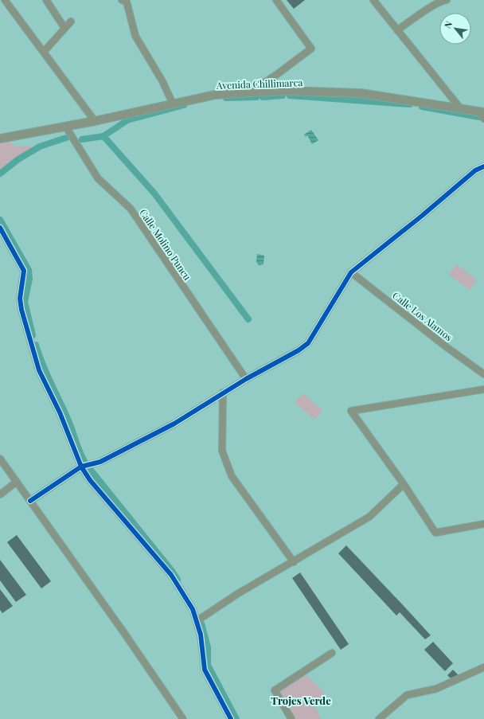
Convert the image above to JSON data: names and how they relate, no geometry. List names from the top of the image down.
{
  "streets": {
    "street": ["Avenida Chillimarca", "Calle Molino Puncu", "Calle Los Alamos"]
  },
  "crossings": [
    ["Avenida Chillimarca", "Calle Molino Puncu"]
  ],
  "districts": ["Trojes Verde"],
  "north": "top left"
}
